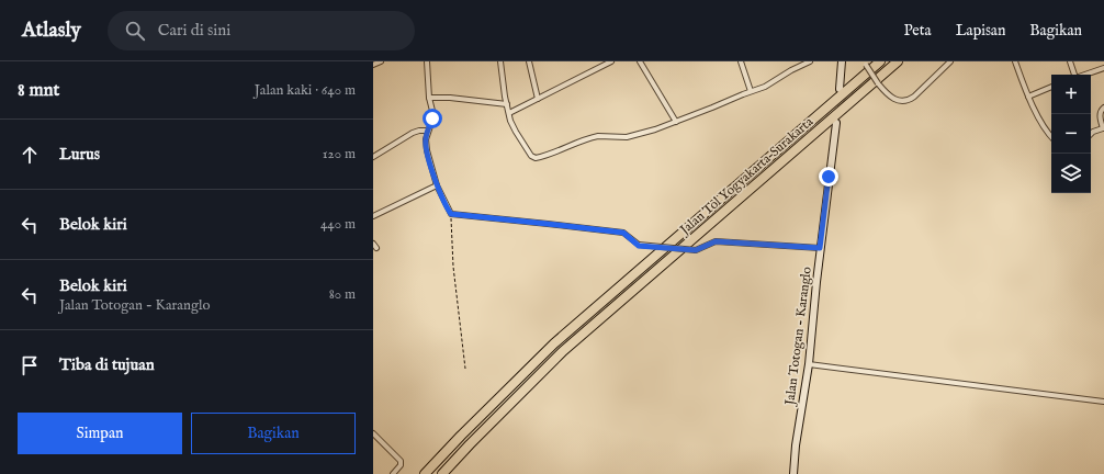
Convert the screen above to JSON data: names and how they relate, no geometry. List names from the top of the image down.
{
  "streets": {
    "highway": ["Jalan Tol Yogyakarta–Surakarta"],
    "main road": ["Jalan Totogan - Karanglo"]
  },
  "page": {
    "header": "Atlasly",
    "search": "Cari di sini",
    "nav": ["Peta", "Lapisan", "Bagikan"],
    "heading": ["8 mnt", "Jalan kaki · 640 m"],
    "map_buttons": ["+", "−"],
    "list": [
      ["Lurus", "120 m"],
      ["Belok kiri", "440 m"],
      ["Belok kiri", "Jalan Totogan - Karanglo", "80 m"],
      "Tiba di tujuan"
    ],
    "buttons": ["Simpan", "Bagikan"]
  }
}
